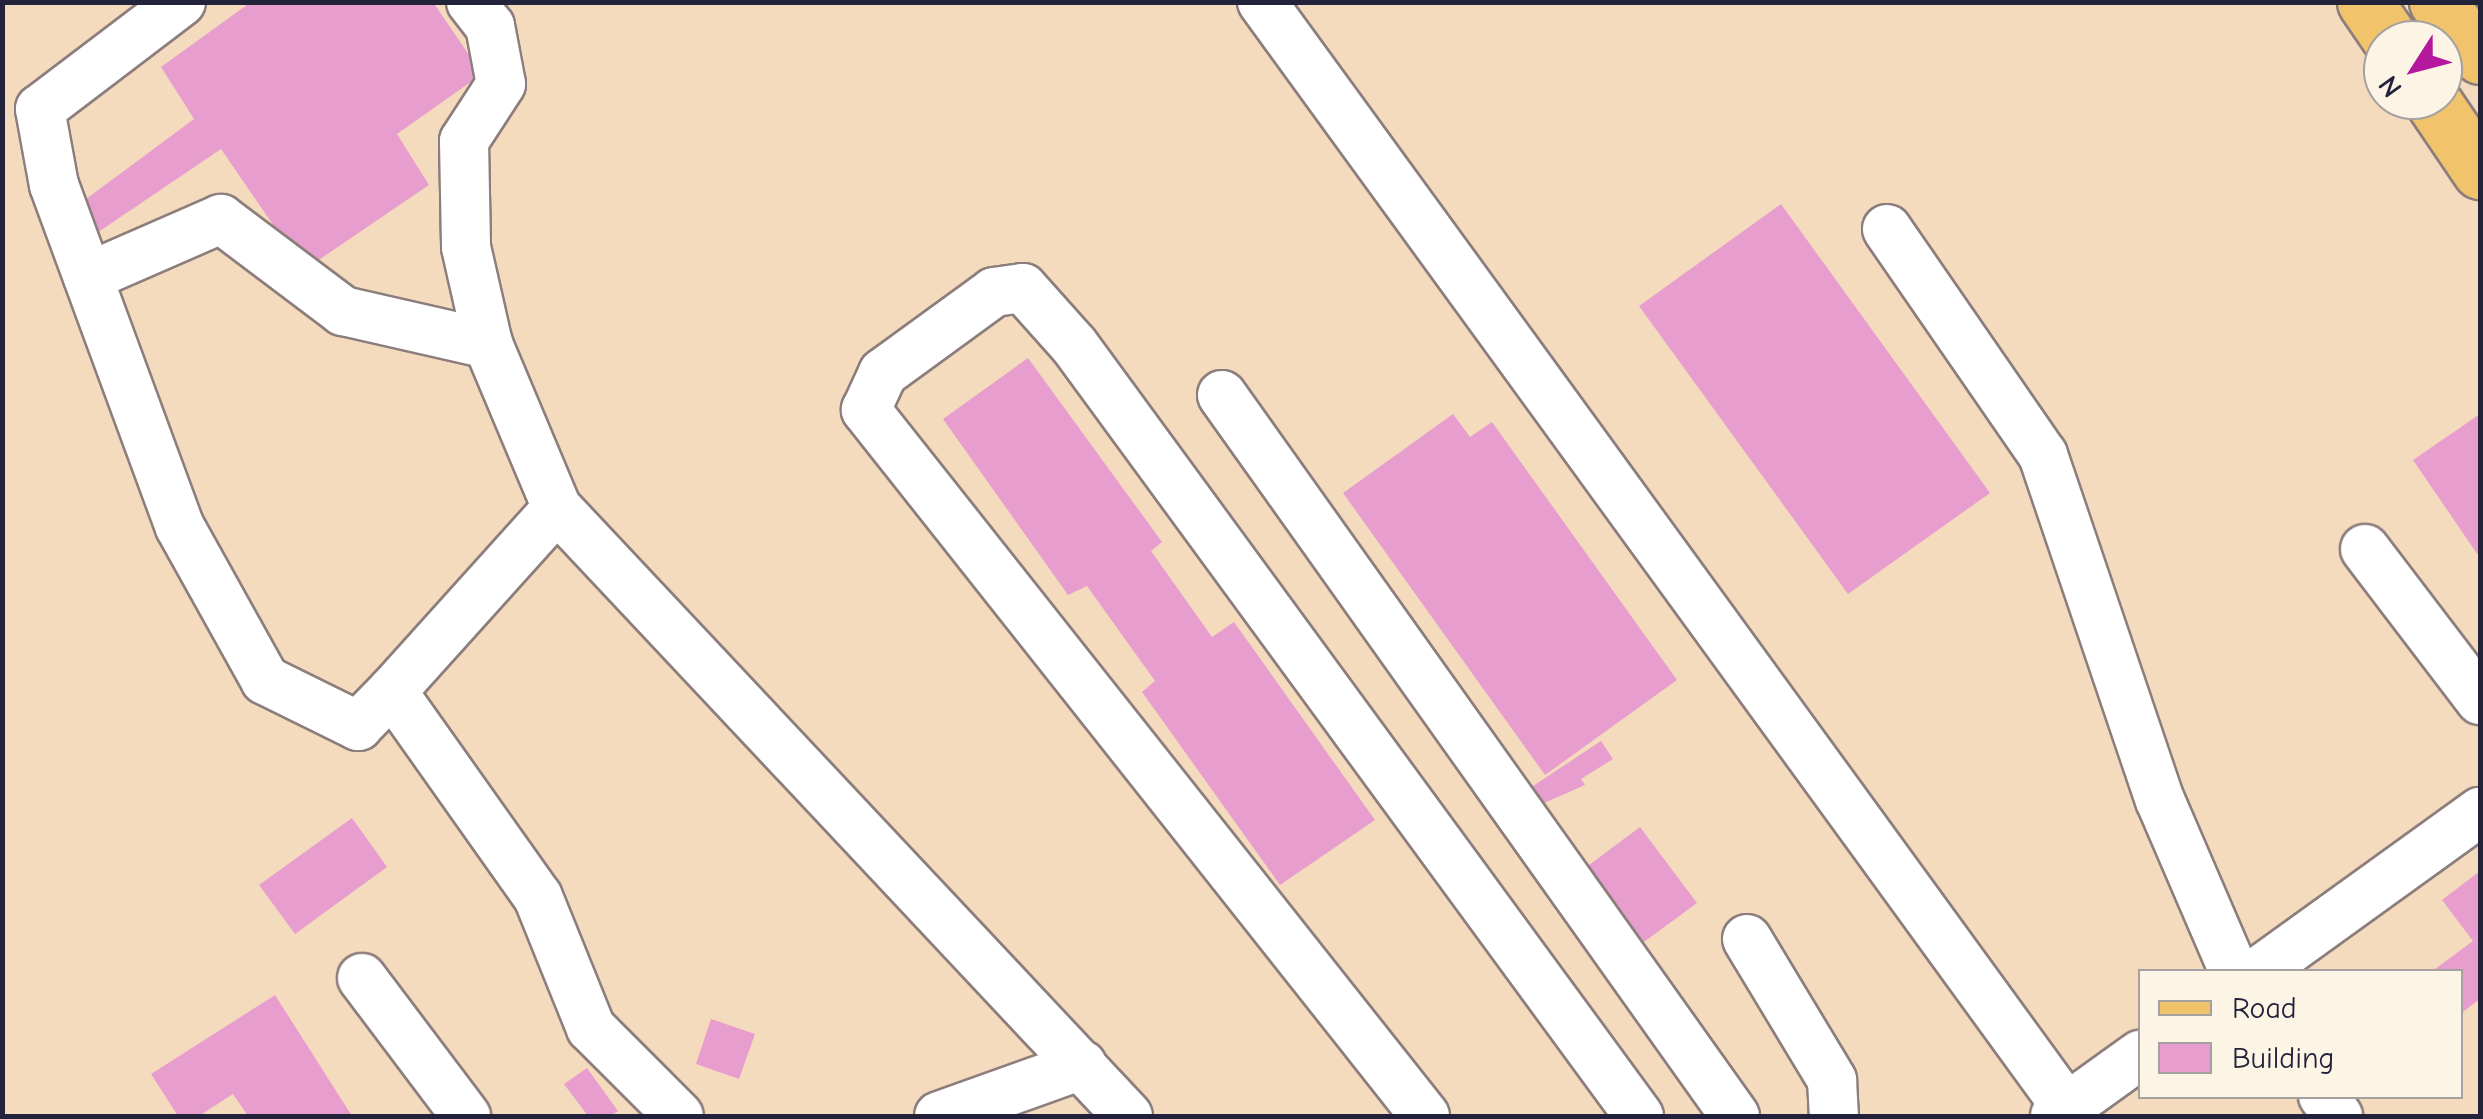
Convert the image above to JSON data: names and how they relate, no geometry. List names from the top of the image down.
{
  "legend": ["Road", "Building"],
  "north": "bottom left"
}
